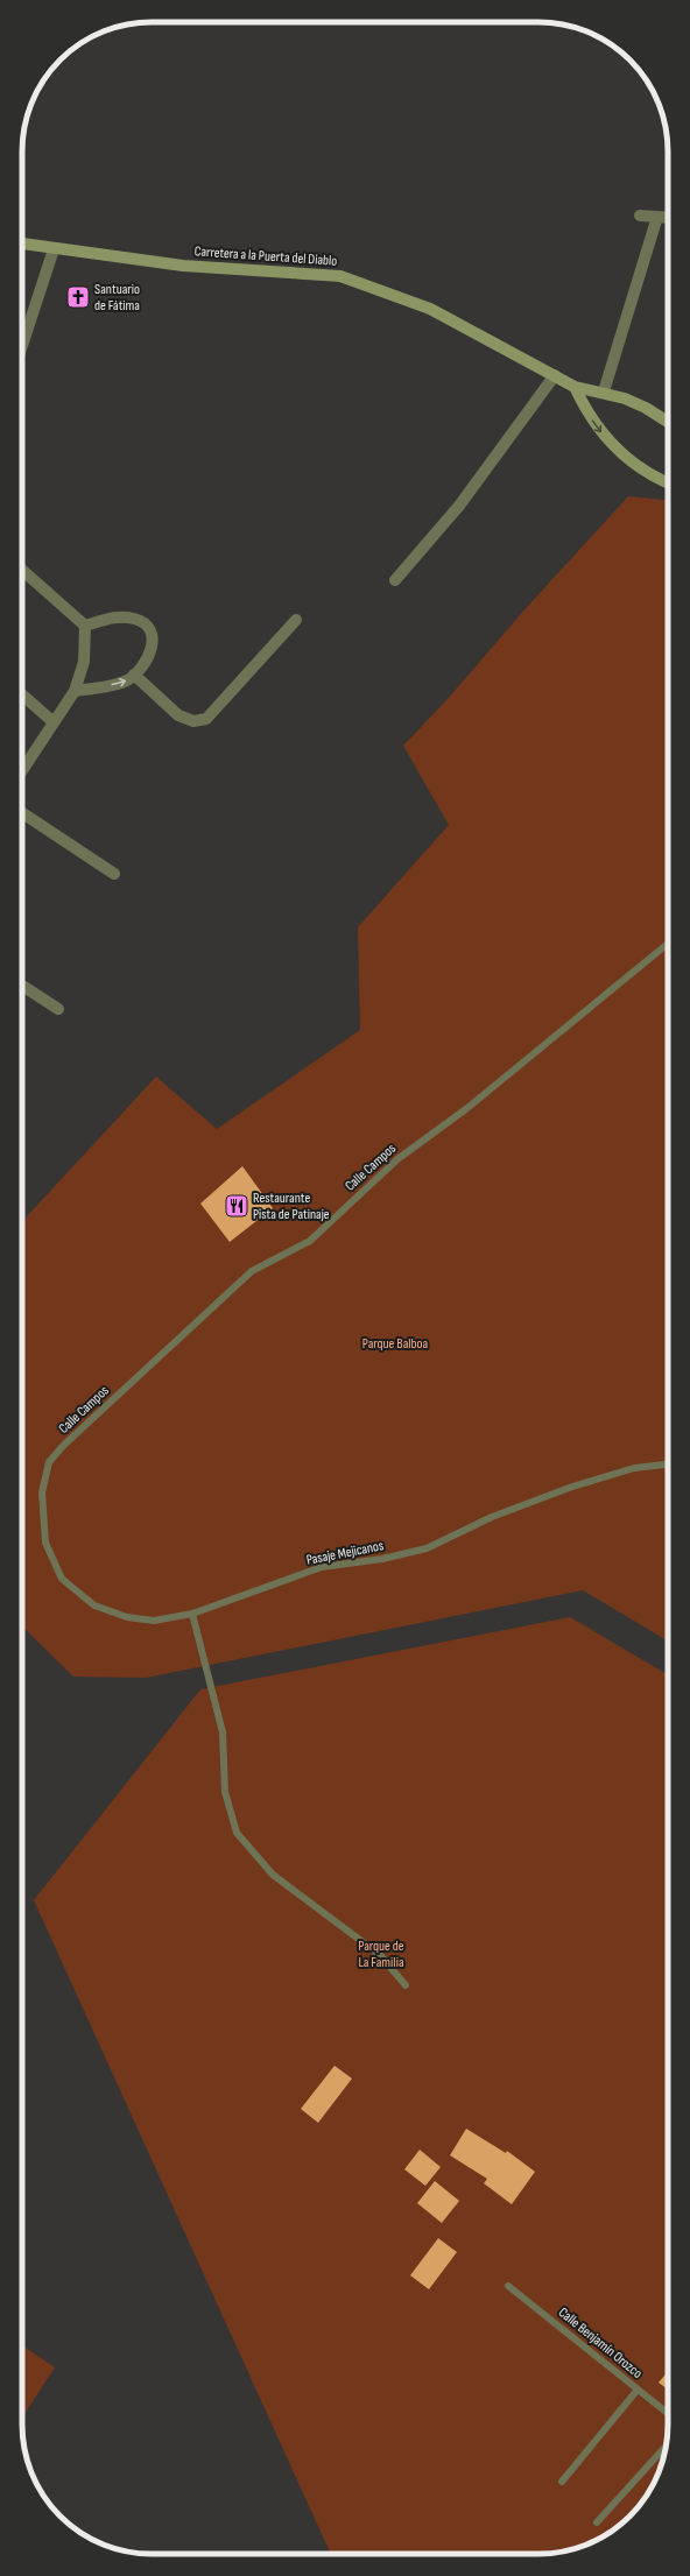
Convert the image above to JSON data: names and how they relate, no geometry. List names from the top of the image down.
{
  "streets": {
    "main road": ["Carretera a la Puerta del Diablo"],
    "lane": ["Calle Campos", "Pasaje Mejicanos", "Calle Benjamín Orozco"]
  },
  "crossings": [
    ["Calle Campos", "Pasaje Mejicanos"]
  ],
  "parks": ["Parque Balboa", "Parque de La Familia"],
  "places": {
    "church": ["Santuario de Fátima"],
    "restaurant": ["Restaurante Pista de Patinaje"]
  }
}
